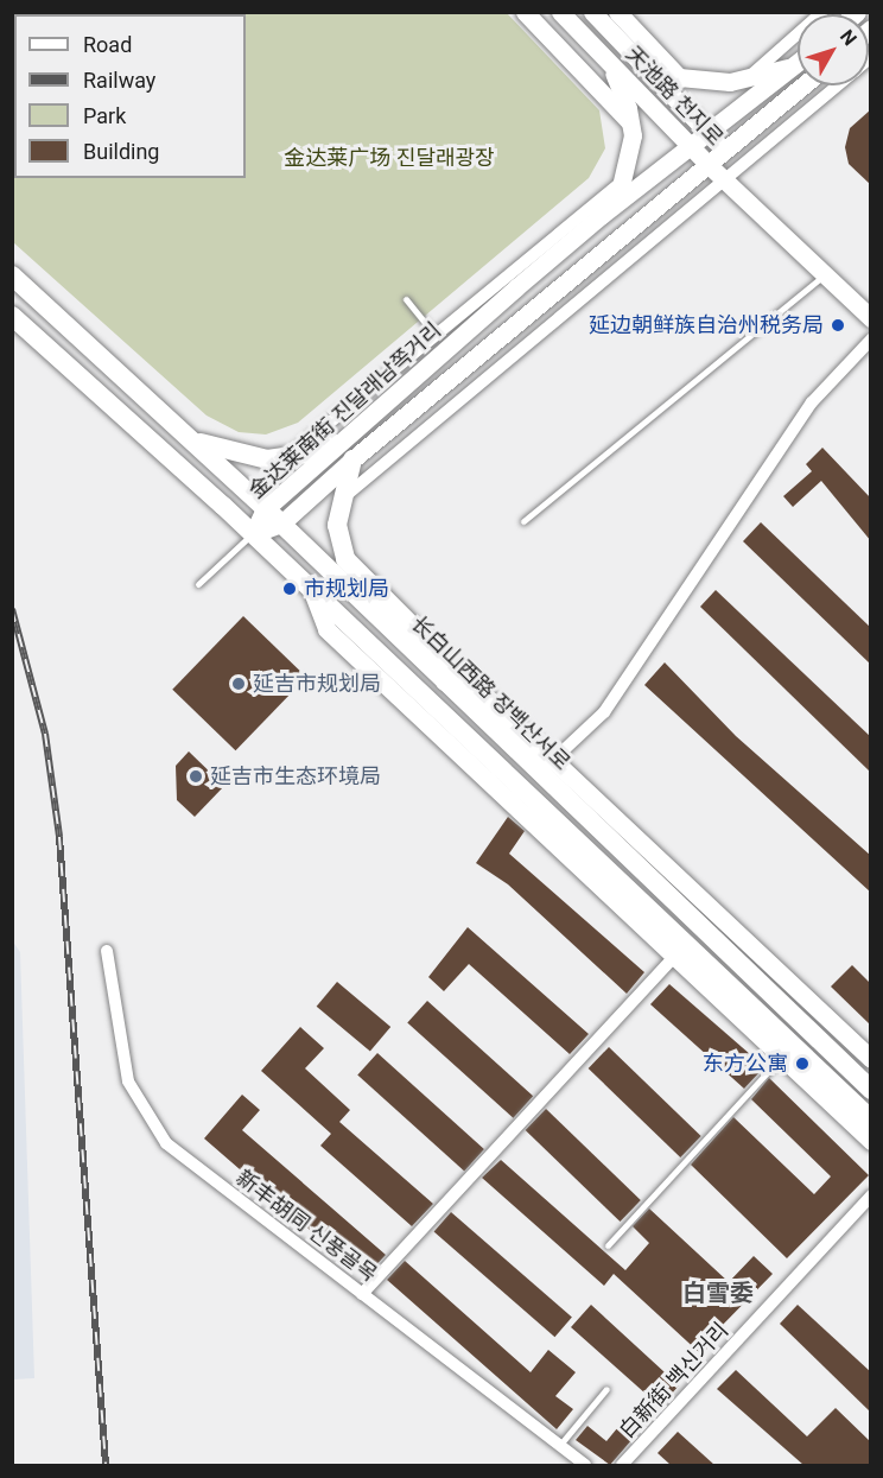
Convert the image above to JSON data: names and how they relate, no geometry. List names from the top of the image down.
{
  "streets": {
    "main road": ["天池路 천지로", "金达莱南街 진달래남쪽거리", "长白山西路 장백산서로"],
    "street": ["新丰胡同 신풍골목", "白新街 백신거리"]
  },
  "crossings": [
    ["天池路 천지로", "金达莱南街 진달래남쪽거리"],
    ["金达莱南街 진달래남쪽거리", "长白山西路 장백산서로"]
  ],
  "districts": ["白雪委"],
  "parks": ["金达莱广场 진달래광장"],
  "places": [
    "延边朝鲜族自治州税务局",
    "市规划局",
    "延吉市规划局",
    "延吉市生态环境局",
    "东方公寓"
  ],
  "legend": [
    "Road",
    "Railway",
    "Park",
    "Building"
  ],
  "north": "top right"
}
